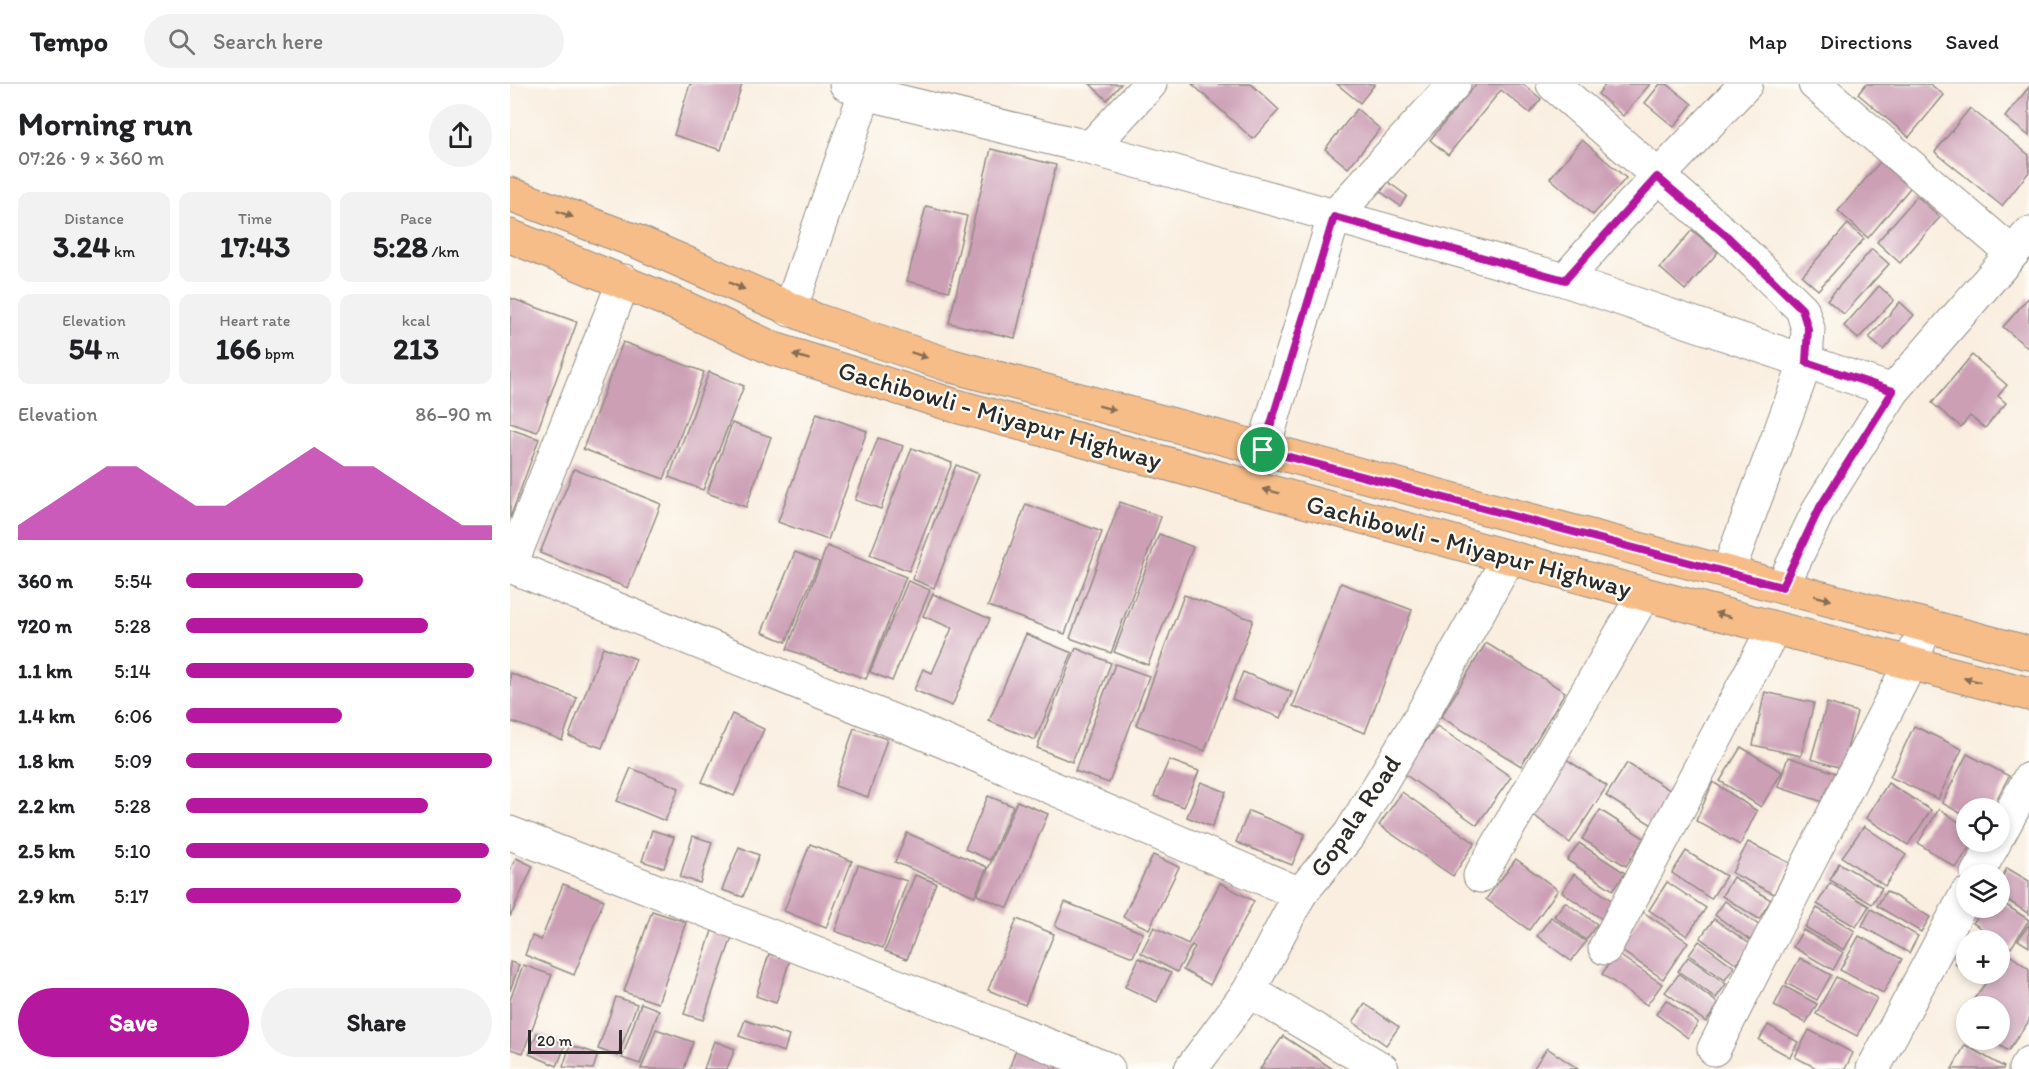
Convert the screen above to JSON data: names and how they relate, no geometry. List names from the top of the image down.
{
  "streets": {
    "main road": ["Gachibowli - Miyapur Highway"],
    "street": ["Gopala Road"]
  },
  "crossings": [
    ["Gachibowli - Miyapur Highway", "Gopala Road"]
  ],
  "scale_bar": "20 m",
  "page": {
    "header": "Tempo",
    "search": "Search here",
    "nav": ["Map", "Directions", "Saved"],
    "heading": ["Morning run", "07:26 · 9 × 360 m"],
    "stats": [
      ["Distance", "3.24 km"],
      ["Time", "17:43"],
      ["Pace", "5:28 /km"],
      ["Elevation", "54 m"],
      ["Heart rate", "166 bpm"],
      ["kcal", "213"]
    ],
    "chart": ["Elevation", "86–90 m"],
    "list": [
      {
        "name": "360 m",
        "note": "5:54"
      },
      {
        "name": "720 m",
        "note": "5:28"
      },
      {
        "name": "1.1 km",
        "note": "5:14"
      },
      {
        "name": "1.4 km",
        "note": "6:06"
      },
      {
        "name": "1.8 km",
        "note": "5:09"
      },
      {
        "name": "2.2 km",
        "note": "5:28"
      },
      {
        "name": "2.5 km",
        "note": "5:10"
      },
      {
        "name": "2.9 km",
        "note": "5:17"
      }
    ],
    "map_buttons": ["+", "−"],
    "buttons": ["Save", "Share"],
    "scale": "20 m"
  }
}
